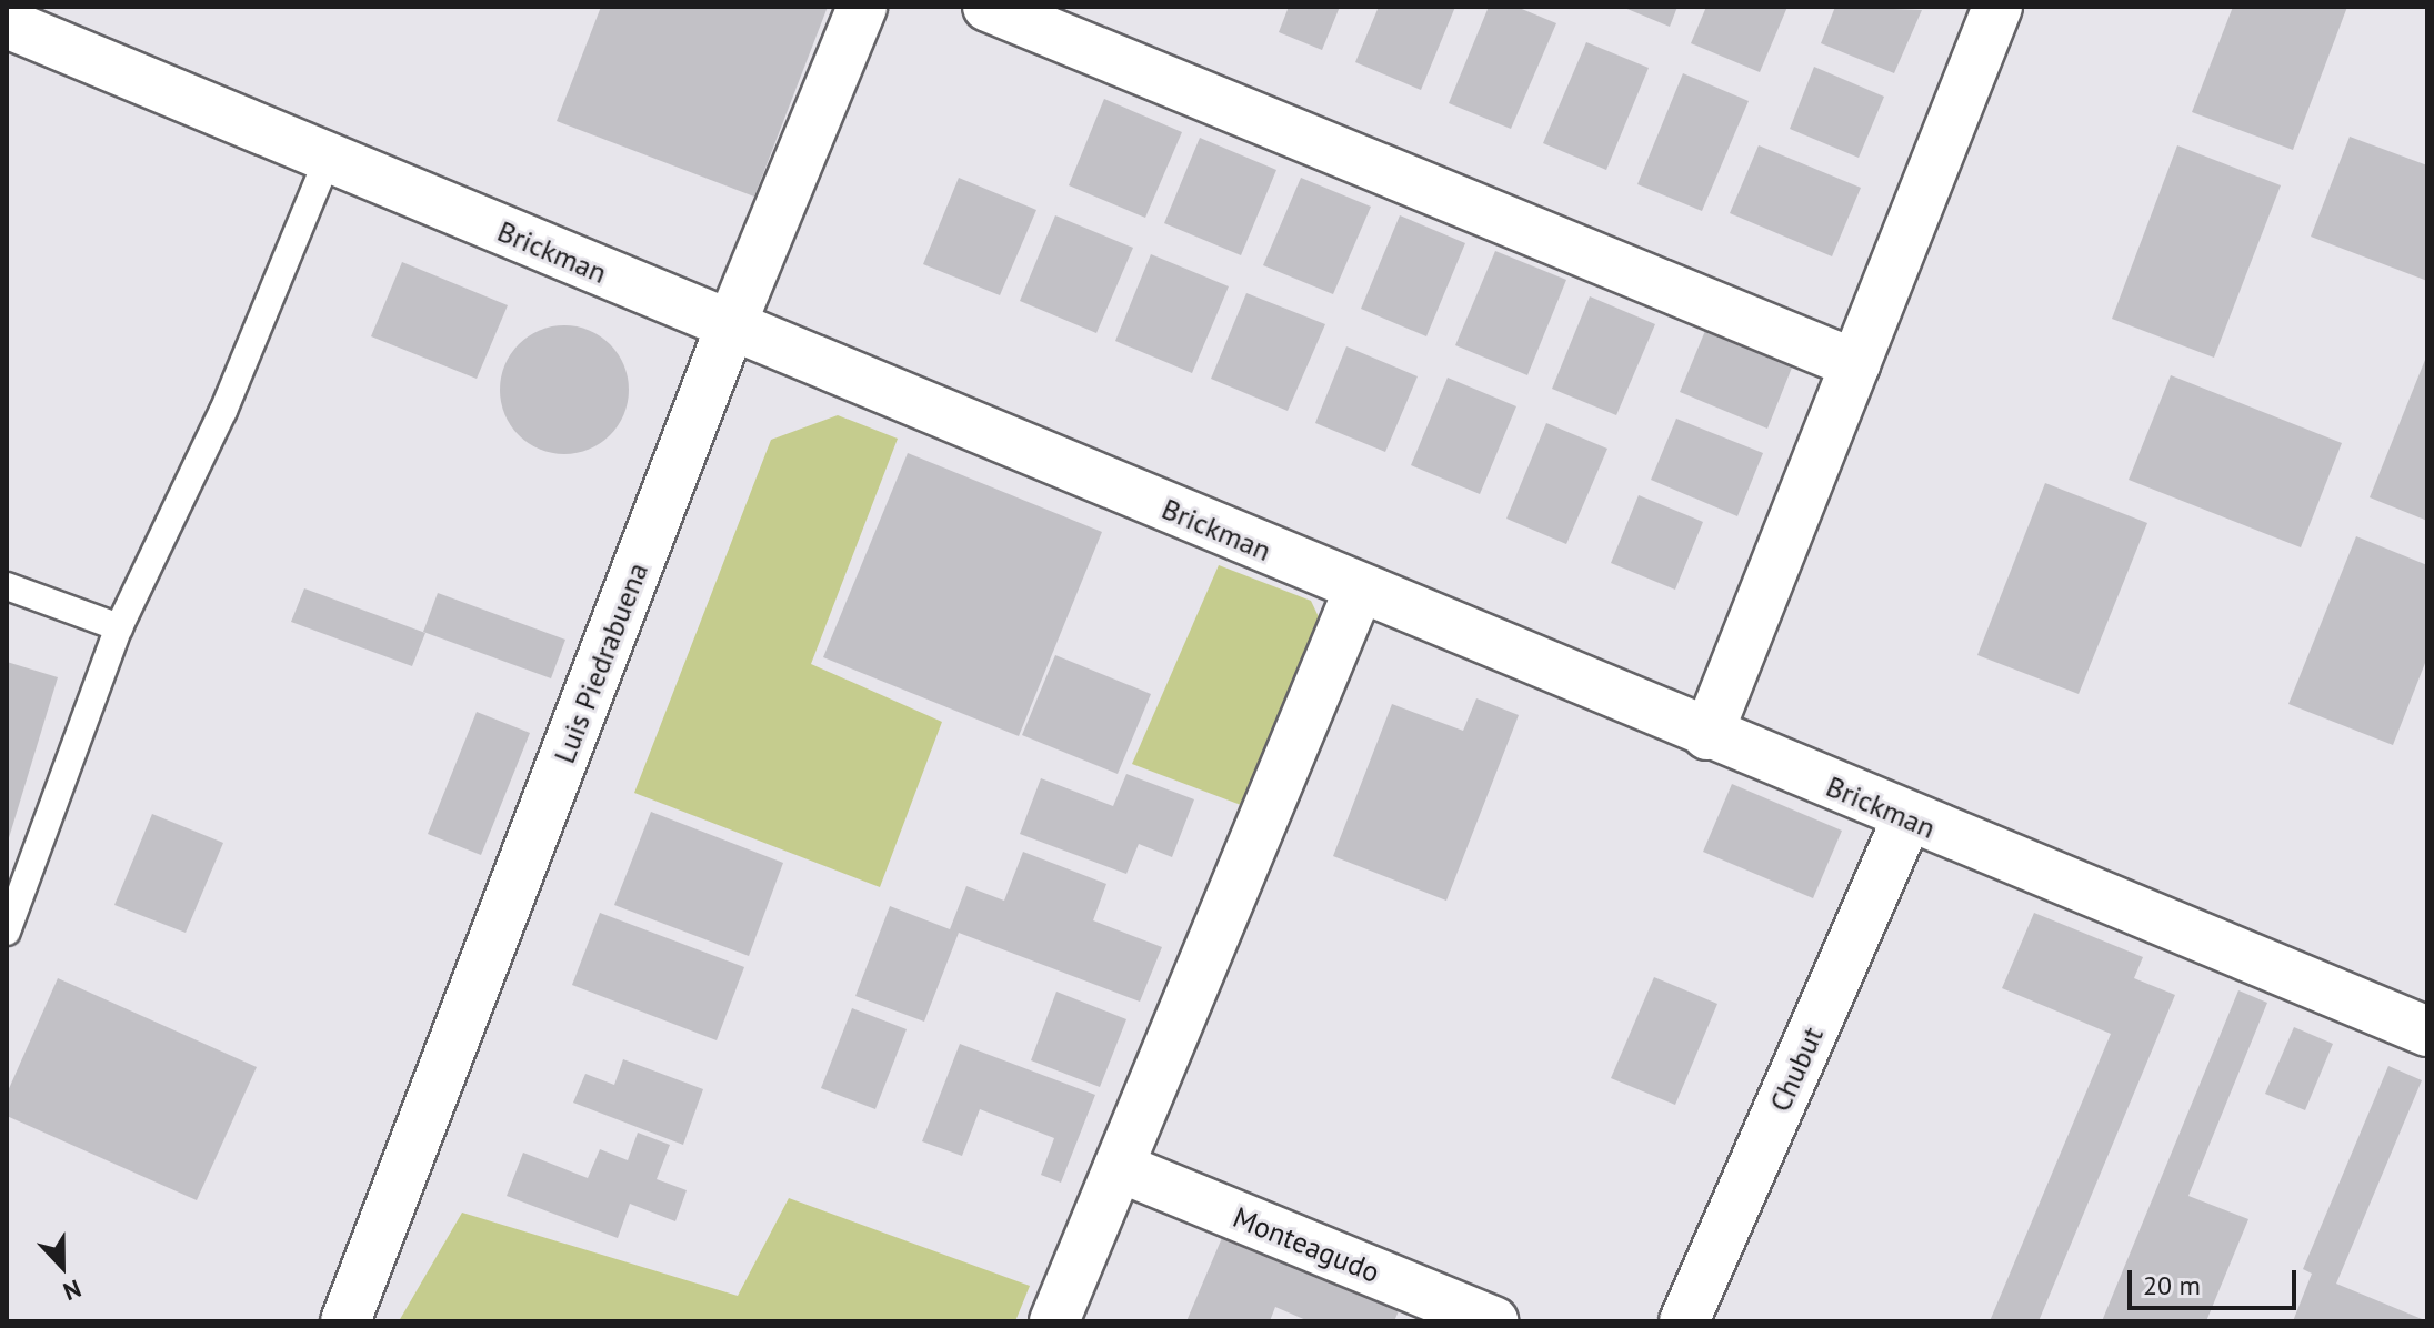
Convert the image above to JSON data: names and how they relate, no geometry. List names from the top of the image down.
{
  "streets": {
    "street": [
      "Brickman",
      "Luis Piedrabuena",
      "Chubut",
      "Monteagudo"
    ]
  },
  "crossings": [
    ["Brickman", "Luis Piedrabuena"],
    ["Brickman", "Chubut"]
  ],
  "scale_bar": "20 m",
  "north": "bottom"
}
